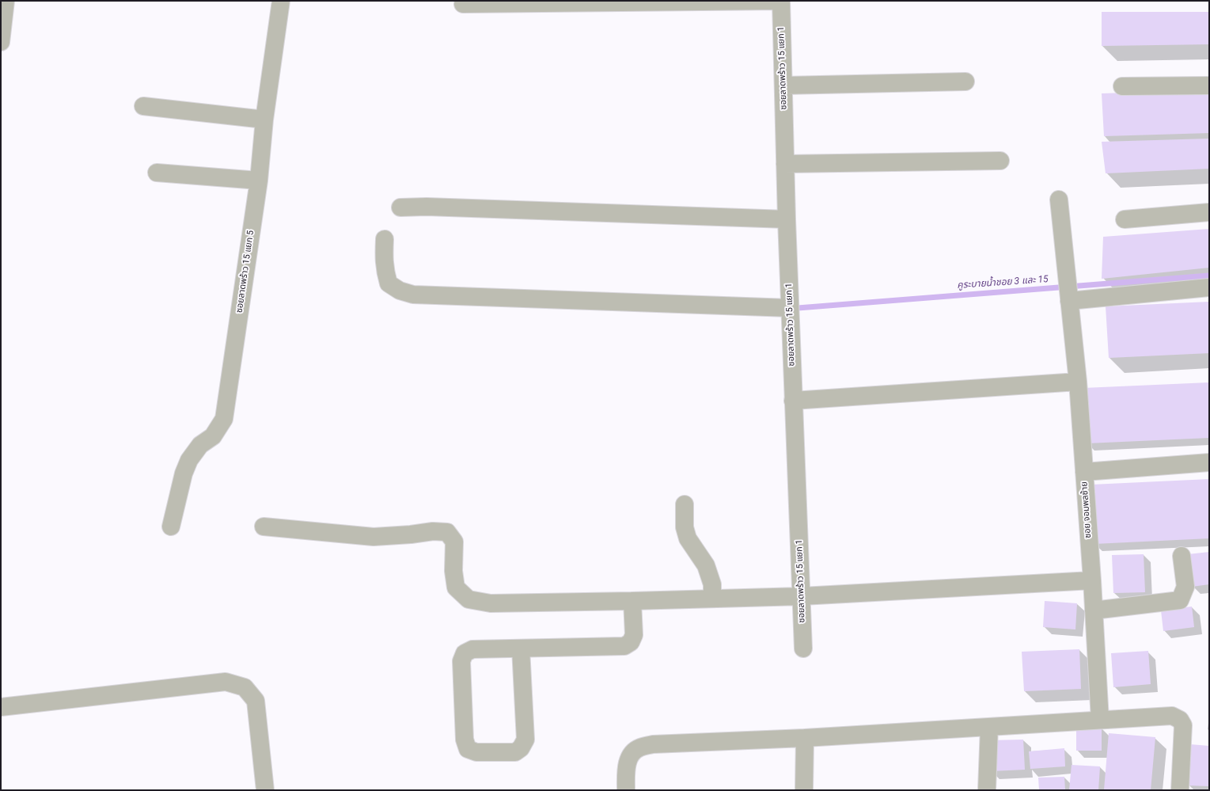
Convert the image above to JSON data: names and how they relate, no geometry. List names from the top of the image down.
{
  "streets": {
    "street": ["ซอยลาดพร้าว 15 แยก 1", "ซอยลาดพร้าว 15 แยก 5", "ซอย จอมพลซ้าย"]
  },
  "water": ["คูระบายน้ำซอย 3 และ 15"]
}
